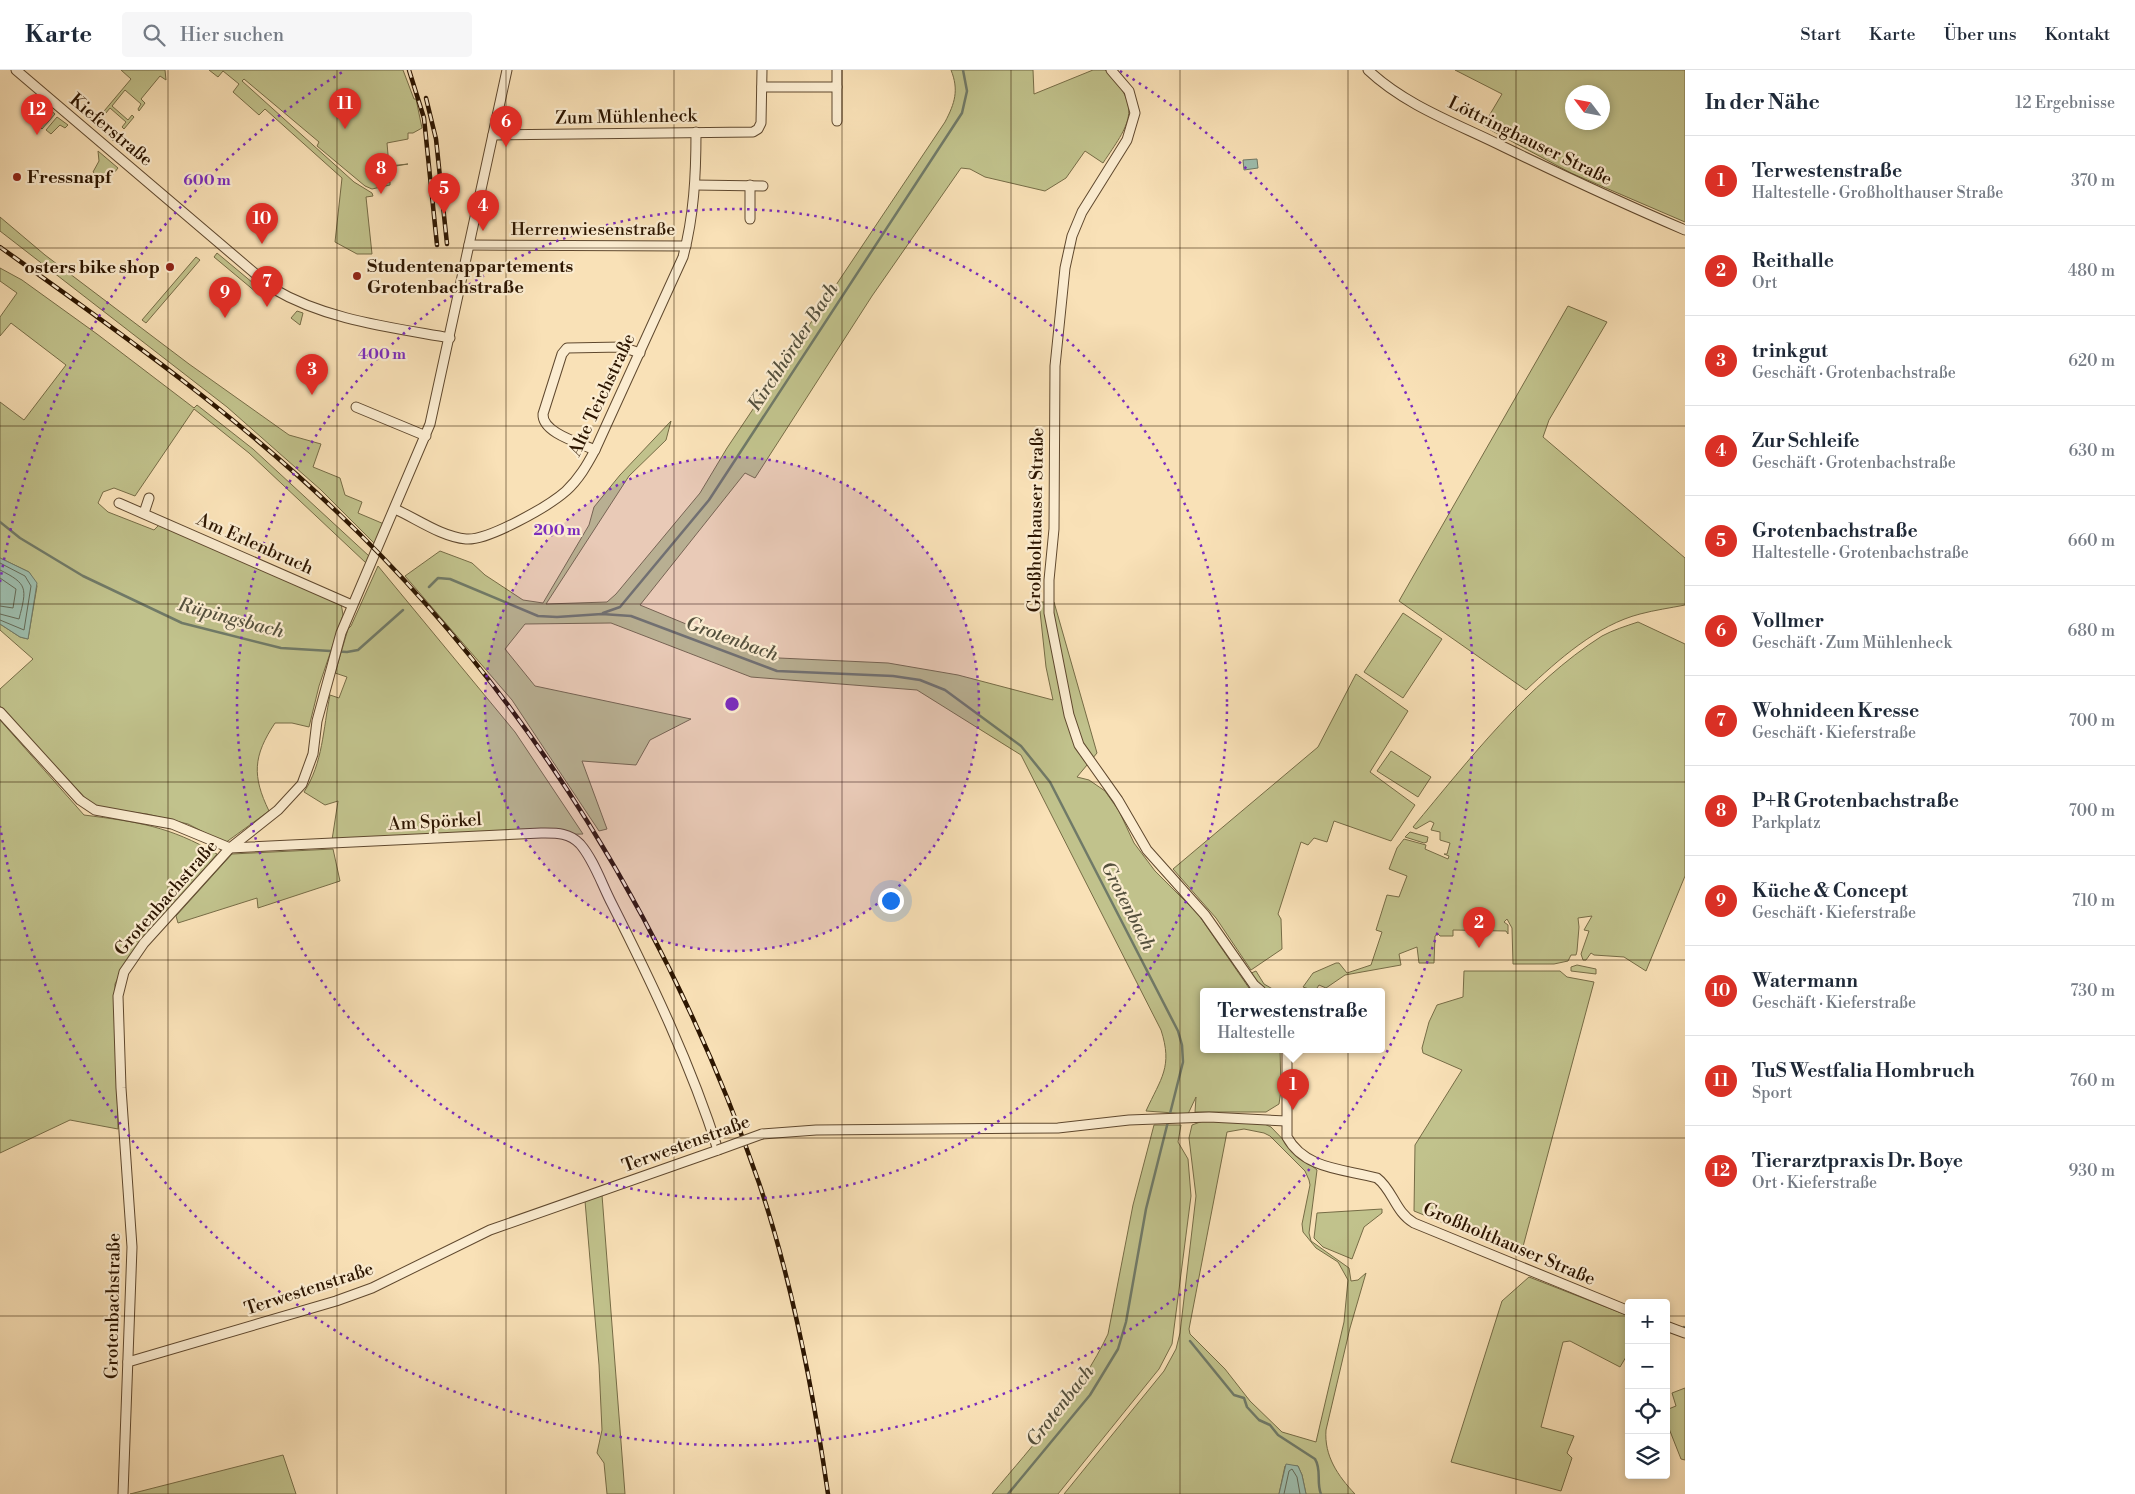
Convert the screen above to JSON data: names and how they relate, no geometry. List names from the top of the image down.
{
  "streets": {
    "street": [
      "Zum Mühlenheck",
      "Kieferstraße",
      "Löttringhauser Straße",
      "Herrenwiesenstraße",
      "Alte Teichstraße",
      "Großholthauser Straße",
      "Am Erlenbruch",
      "Am Spörkel",
      "Grotenbachstraße",
      "Terwestenstraße"
    ]
  },
  "crossings": [
    ["Zum Mühlenheck", "Alte Teichstraße"],
    ["Zum Mühlenheck", "Grotenbachstraße"],
    ["Kieferstraße", "Grotenbachstraße"],
    ["Herrenwiesenstraße", "Alte Teichstraße"],
    ["Herrenwiesenstraße", "Grotenbachstraße"],
    ["Alte Teichstraße", "Grotenbachstraße"],
    ["Großholthauser Straße", "Terwestenstraße"],
    ["Am Erlenbruch", "Grotenbachstraße"],
    ["Am Spörkel", "Grotenbachstraße"],
    ["Am Spörkel", "Terwestenstraße"],
    ["Grotenbachstraße", "Terwestenstraße"]
  ],
  "water": ["Kirchhörder Bach", "Rüpingsbach", "Grotenbach"],
  "places": ["Fressnapf", "osters bike shop", "Studentenappartements Grotenbachstraße"],
  "north": "top left",
  "page": {
    "header": "Karte",
    "search": "Hier suchen",
    "nav": [
      "Start",
      "Karte",
      "Über uns",
      "Kontakt"
    ],
    "heading": ["In der Nähe", "12 Ergebnisse"],
    "pins": [
      "11",
      "12",
      "6",
      "8",
      "5",
      "4",
      "10",
      "7",
      "9",
      "3",
      "2",
      "1"
    ],
    "list": [
      {
        "mark": "1",
        "name": "Terwestenstraße",
        "note": "Haltestelle · Großholthauser Straße",
        "value": "370 m"
      },
      {
        "mark": "2",
        "name": "Reithalle",
        "note": "Ort",
        "value": "480 m"
      },
      {
        "mark": "3",
        "name": "trinkgut",
        "note": "Geschäft · Grotenbachstraße",
        "value": "620 m"
      },
      {
        "mark": "4",
        "name": "Zur Schleife",
        "note": "Geschäft · Grotenbachstraße",
        "value": "630 m"
      },
      {
        "mark": "5",
        "name": "Grotenbachstraße",
        "note": "Haltestelle · Grotenbachstraße",
        "value": "660 m"
      },
      {
        "mark": "6",
        "name": "Vollmer",
        "note": "Geschäft · Zum Mühlenheck",
        "value": "680 m"
      },
      {
        "mark": "7",
        "name": "Wohnideen Kresse",
        "note": "Geschäft · Kieferstraße",
        "value": "700 m"
      },
      {
        "mark": "8",
        "name": "P+R Grotenbachstraße",
        "note": "Parkplatz",
        "value": "700 m"
      },
      {
        "mark": "9",
        "name": "Küche & Concept",
        "note": "Geschäft · Kieferstraße",
        "value": "710 m"
      },
      {
        "mark": "10",
        "name": "Watermann",
        "note": "Geschäft · Kieferstraße",
        "value": "730 m"
      },
      {
        "mark": "11",
        "name": "TuS Westfalia Hombruch",
        "note": "Sport",
        "value": "760 m"
      },
      {
        "mark": "12",
        "name": "Tierarztpraxis Dr. Boye",
        "note": "Ort · Kieferstraße",
        "value": "930 m"
      }
    ],
    "popup": ["Terwestenstraße", "Haltestelle"],
    "map_buttons": ["+", "−"]
  },
  "rings": ["600 m", "400 m", "200 m"]
}
